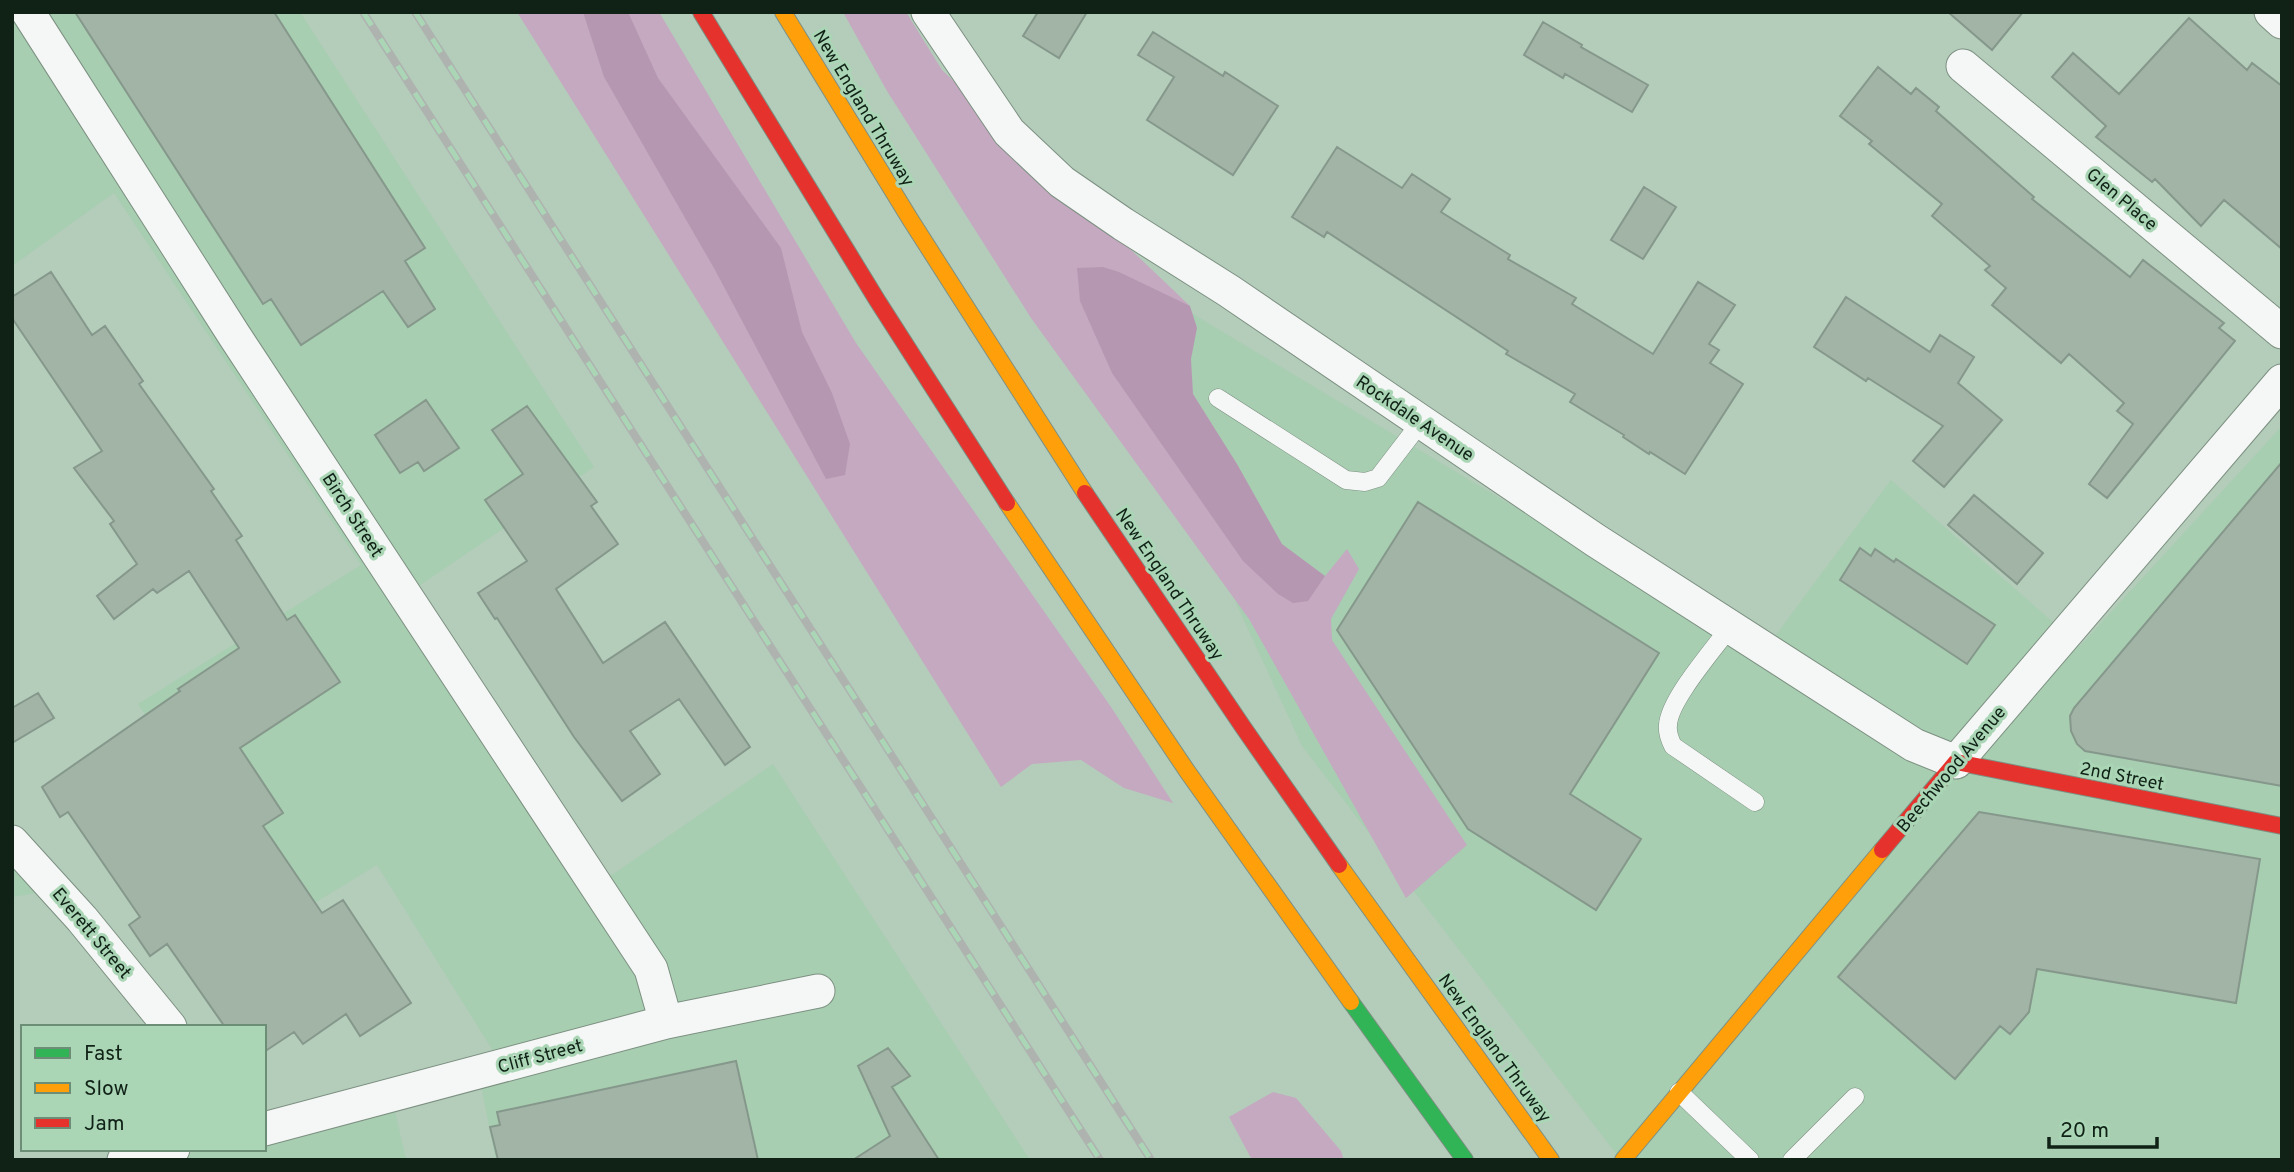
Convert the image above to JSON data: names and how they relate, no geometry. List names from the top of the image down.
{
  "streets": {
    "main road": ["New England Thruway", "Beechwood Avenue", "2nd Street"],
    "street": [
      "Glen Place",
      "Rockdale Avenue",
      "Birch Street",
      "Everett Street",
      "Cliff Street"
    ]
  },
  "crossings": [
    ["Rockdale Avenue", "Beechwood Avenue"],
    ["Rockdale Avenue", "2nd Street"],
    ["Birch Street", "Cliff Street"],
    ["Beechwood Avenue", "2nd Street"]
  ],
  "legend": ["Fast", "Slow", "Jam"],
  "scale_bar": "20 m"
}
